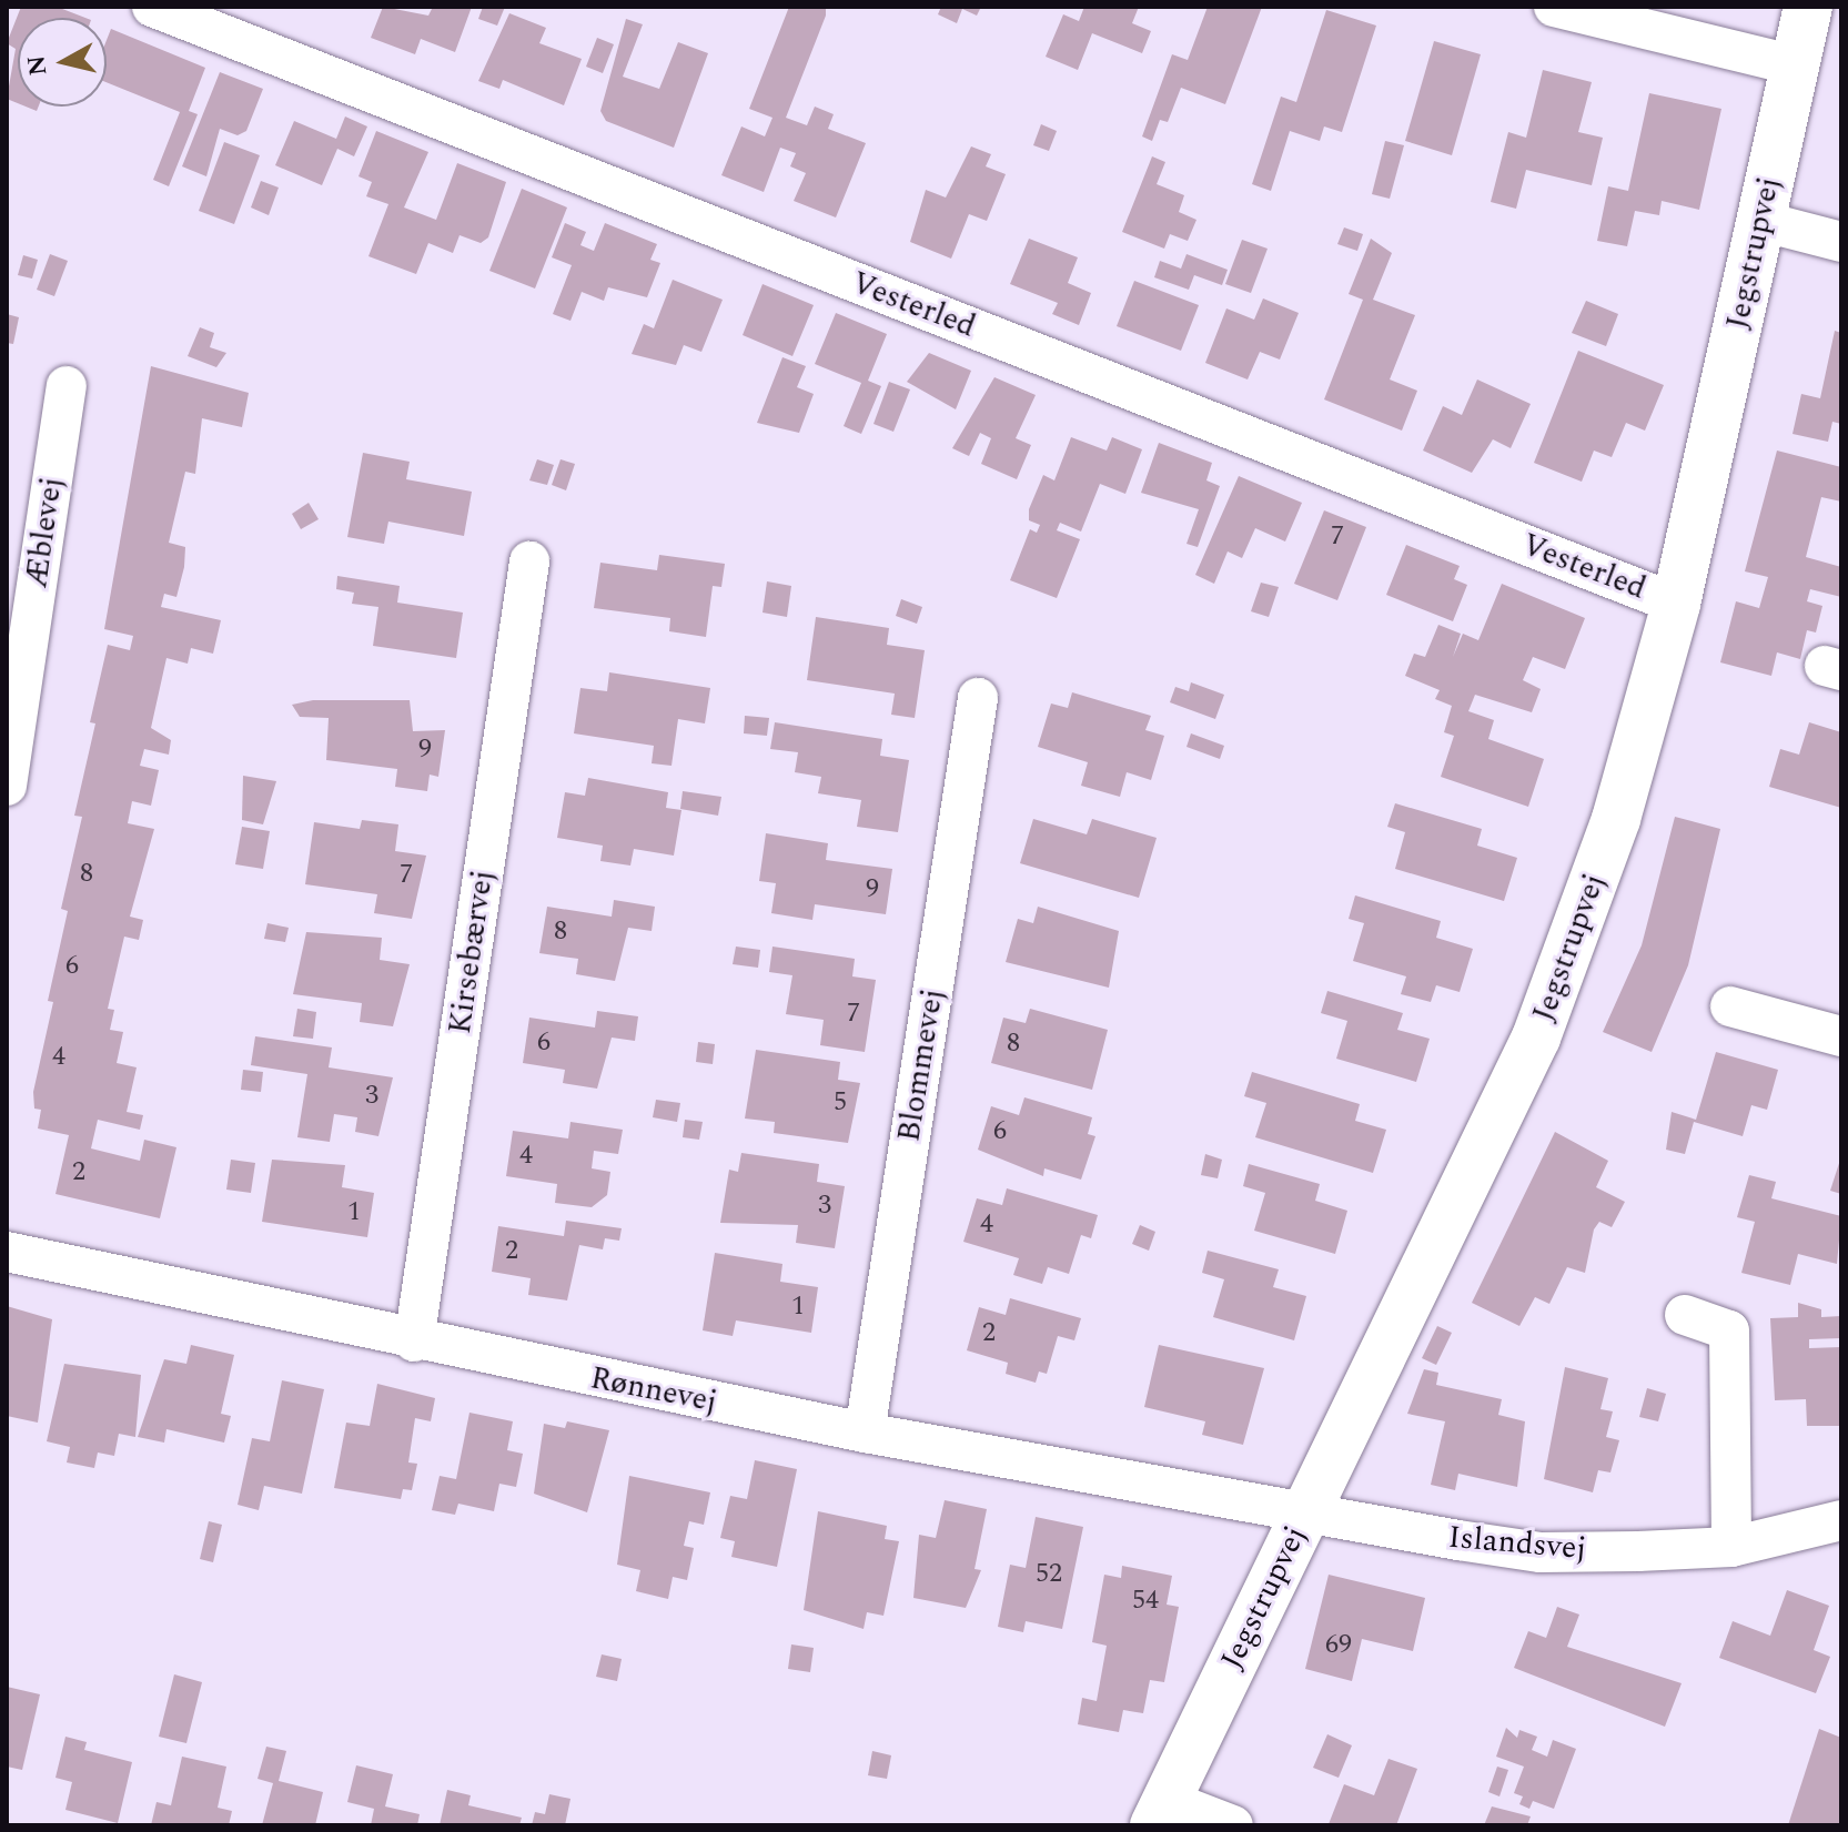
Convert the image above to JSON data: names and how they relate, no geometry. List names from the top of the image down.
{
  "streets": {
    "street": [
      "Jegstrupvej",
      "Vesterled",
      "Æblevej",
      "Kirsebærvej",
      "Blommevej",
      "Rønnevej",
      "Islandsvej"
    ]
  },
  "crossings": [
    ["Jegstrupvej", "Vesterled"],
    ["Jegstrupvej", "Rønnevej"],
    ["Jegstrupvej", "Islandsvej"],
    ["Kirsebærvej", "Rønnevej"],
    ["Blommevej", "Rønnevej"],
    ["Rønnevej", "Islandsvej"]
  ],
  "house_numbers": [
    "7",
    "9",
    "8",
    "7",
    "9",
    "8",
    "6",
    "7",
    "6",
    "8",
    "4",
    "3",
    "5",
    "6",
    "4",
    "2",
    "3",
    "1",
    "4",
    "2",
    "1",
    "2",
    "52",
    "54",
    "69"
  ],
  "north": "left"
}
